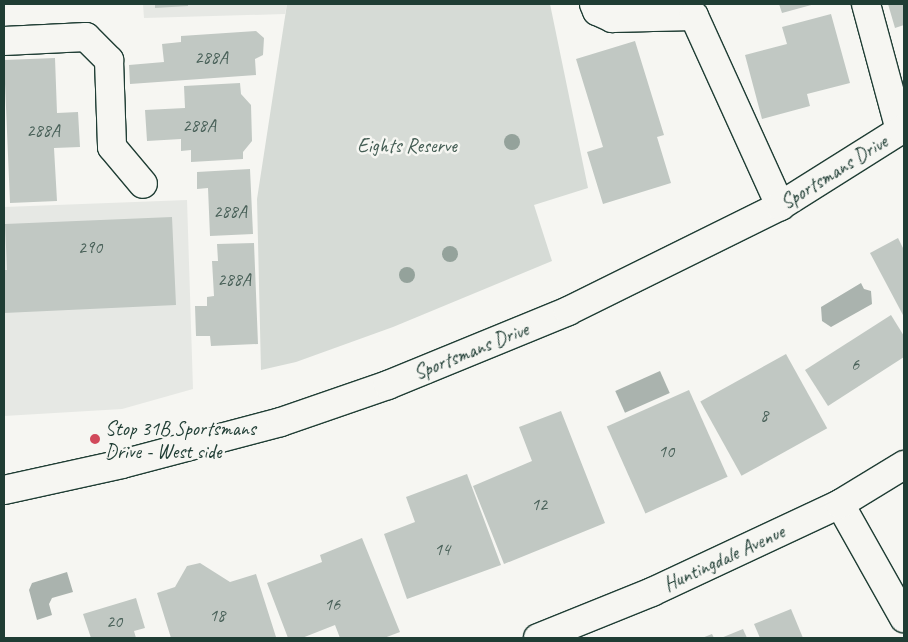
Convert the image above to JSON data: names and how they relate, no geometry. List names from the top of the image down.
{
  "streets": {
    "street": ["Sportsmans Drive", "Huntingdale Avenue"]
  },
  "parks": ["Eights Reserve"],
  "places": ["Stop 31B Sportsmans Drive - West side"],
  "house_numbers": [
    "288A",
    "288A",
    "288A",
    "288A",
    "290",
    "288A",
    "6",
    "8",
    "10",
    "12",
    "14",
    "16",
    "18",
    "20"
  ]
}
